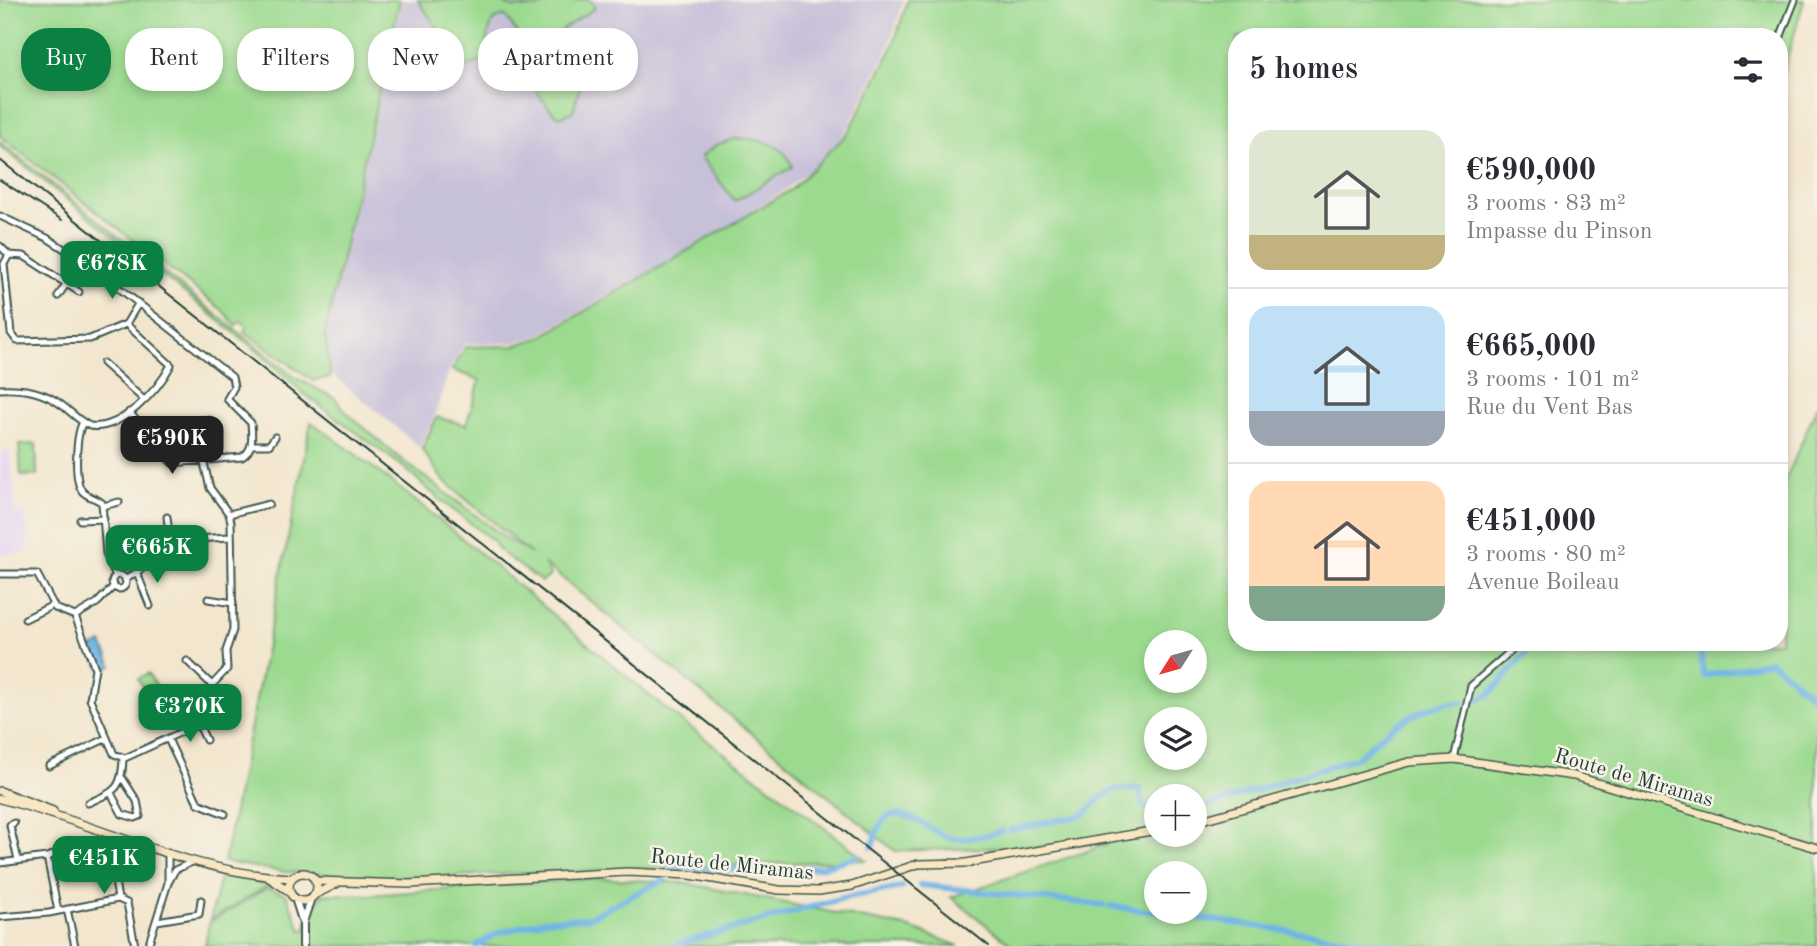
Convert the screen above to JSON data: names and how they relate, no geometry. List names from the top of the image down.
{
  "streets": {
    "main road": ["Route de Miramas"]
  },
  "north": "bottom left",
  "page": {
    "chip": [
      "Buy",
      "Rent",
      "Filters",
      "New",
      "Apartment"
    ],
    "heading": "5 homes",
    "list": [
      {
        "name": "€590,000",
        "note": "3 rooms · 83 m² · Impasse du Pinson"
      },
      {
        "name": "€665,000",
        "note": "3 rooms · 101 m² · Rue du Vent Bas"
      },
      {
        "name": "€451,000",
        "note": "3 rooms · 80 m² · Avenue Boileau"
      }
    ],
    "price": [
      "€678K",
      "€590K",
      "€665K",
      "€370K",
      "€451K"
    ],
    "map_buttons": ["+", "−"]
  }
}
